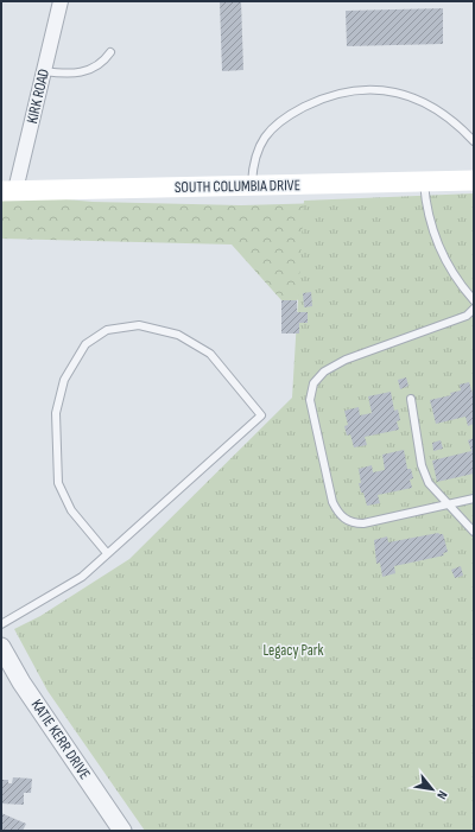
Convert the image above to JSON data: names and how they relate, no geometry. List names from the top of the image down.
{
  "streets": {
    "main road": ["SOUTH COLUMBIA DRIVE"],
    "street": ["KIRK ROAD", "KATIE KERR DRIVE"]
  },
  "crossings": [
    ["KIRK ROAD", "SOUTH COLUMBIA DRIVE"]
  ],
  "parks": ["Legacy Park"],
  "north": "bottom right"
}
